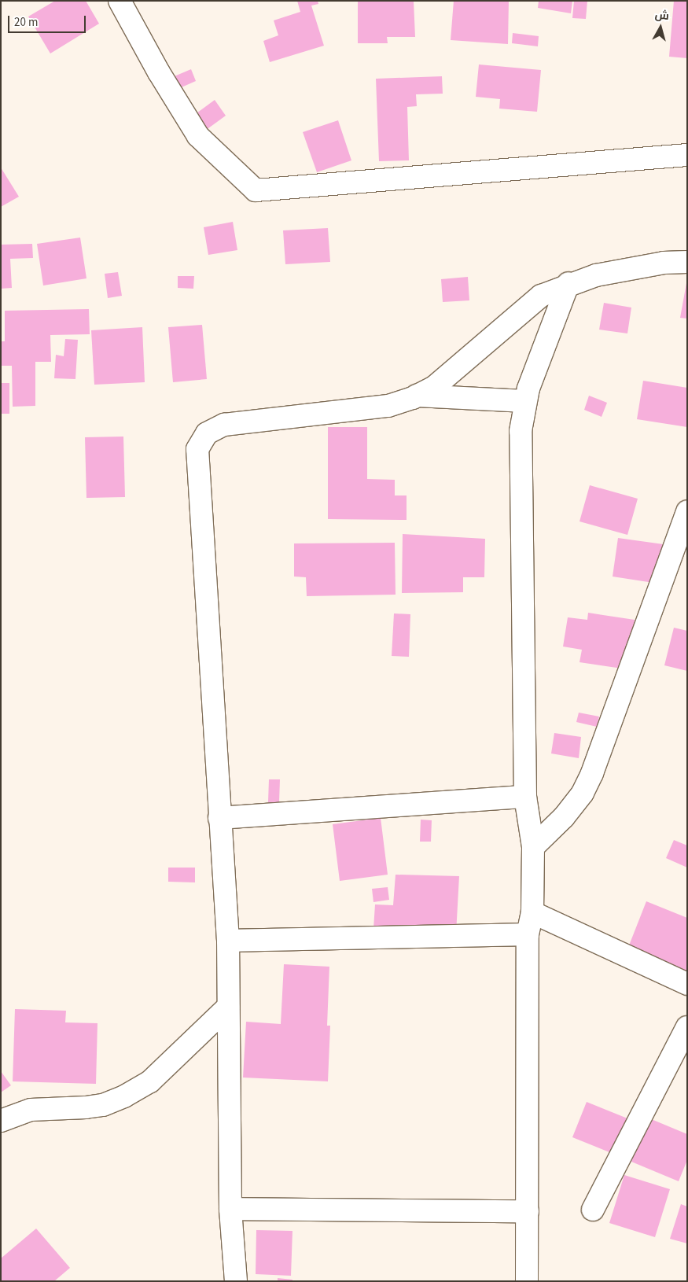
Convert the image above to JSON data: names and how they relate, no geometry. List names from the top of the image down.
{
  "scale_bar": "20 m",
  "north": "top"
}
